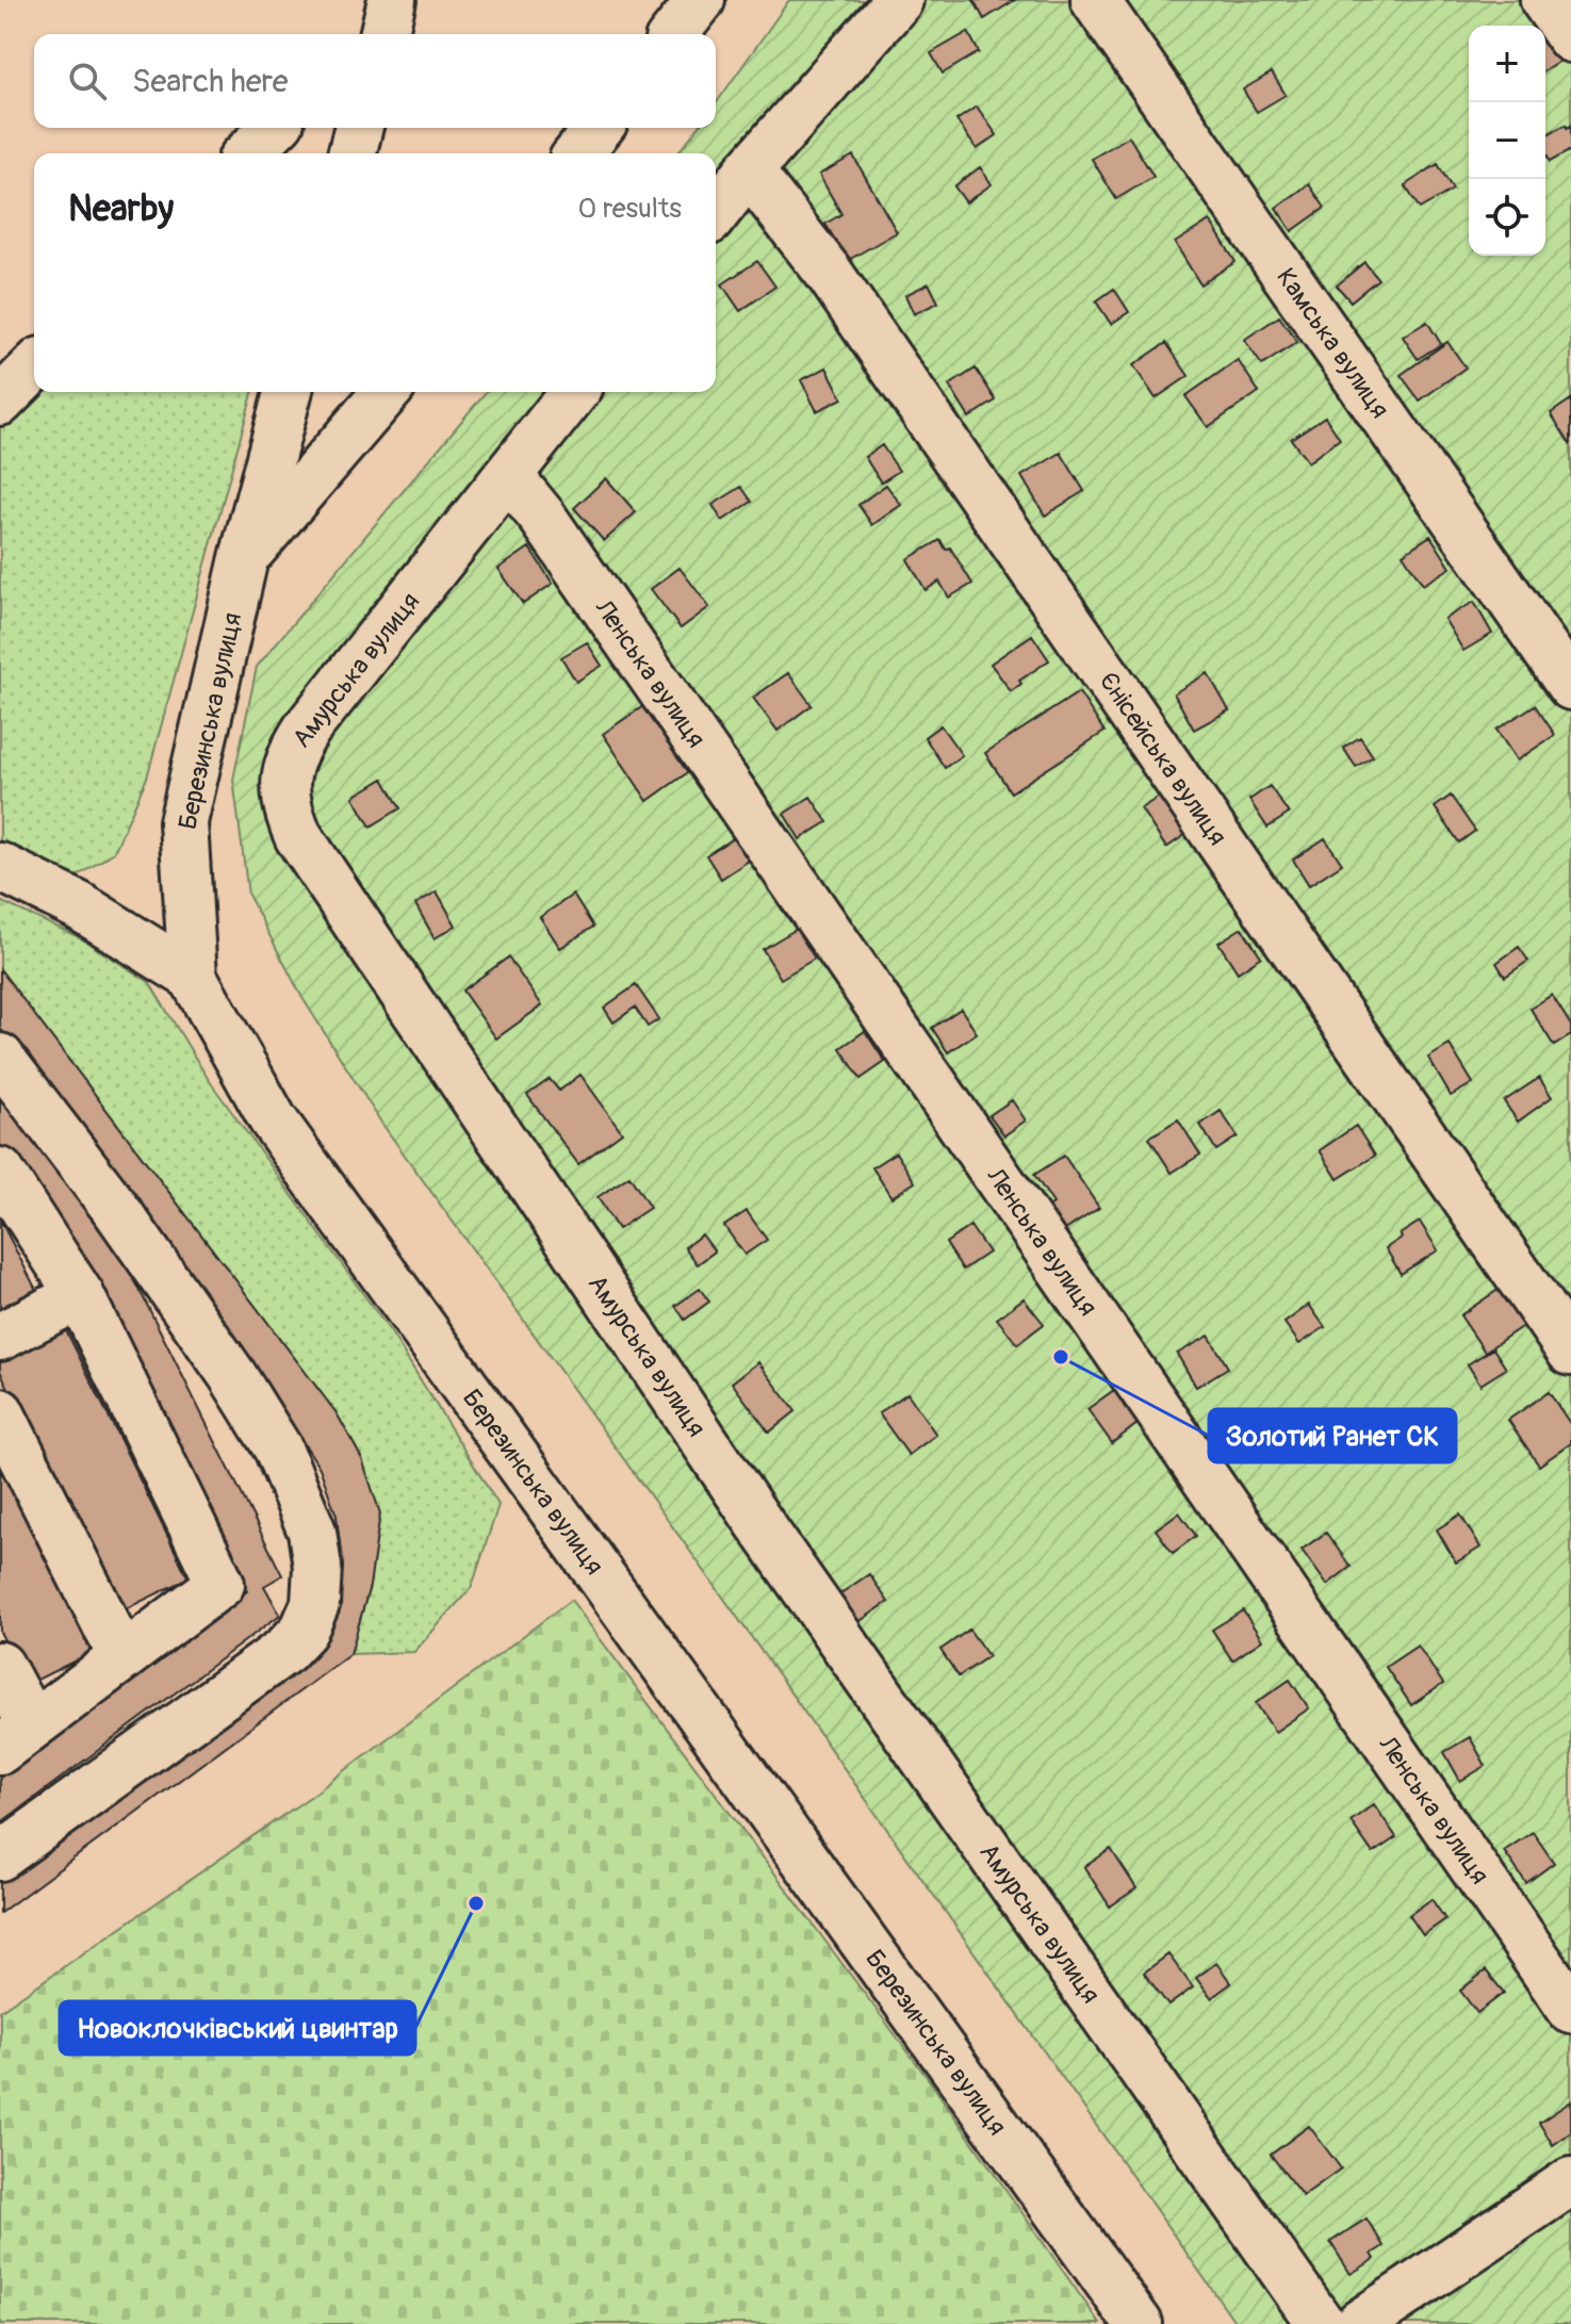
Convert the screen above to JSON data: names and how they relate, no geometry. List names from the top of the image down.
{
  "streets": {
    "street": [
      "Камська вулиця",
      "Амурська вулиця",
      "Ленська вулиця",
      "Березинська вулиця",
      "Єнісейська вулиця"
    ]
  },
  "crossings": [
    ["Амурська вулиця", "Ленська вулиця"]
  ],
  "places": ["Золотий Ранет СК", "Новоклочківський цвинтар"],
  "page": {
    "map_buttons": ["+", "−"],
    "search": "Search here",
    "heading": ["Nearby", "0 results"]
  }
}
